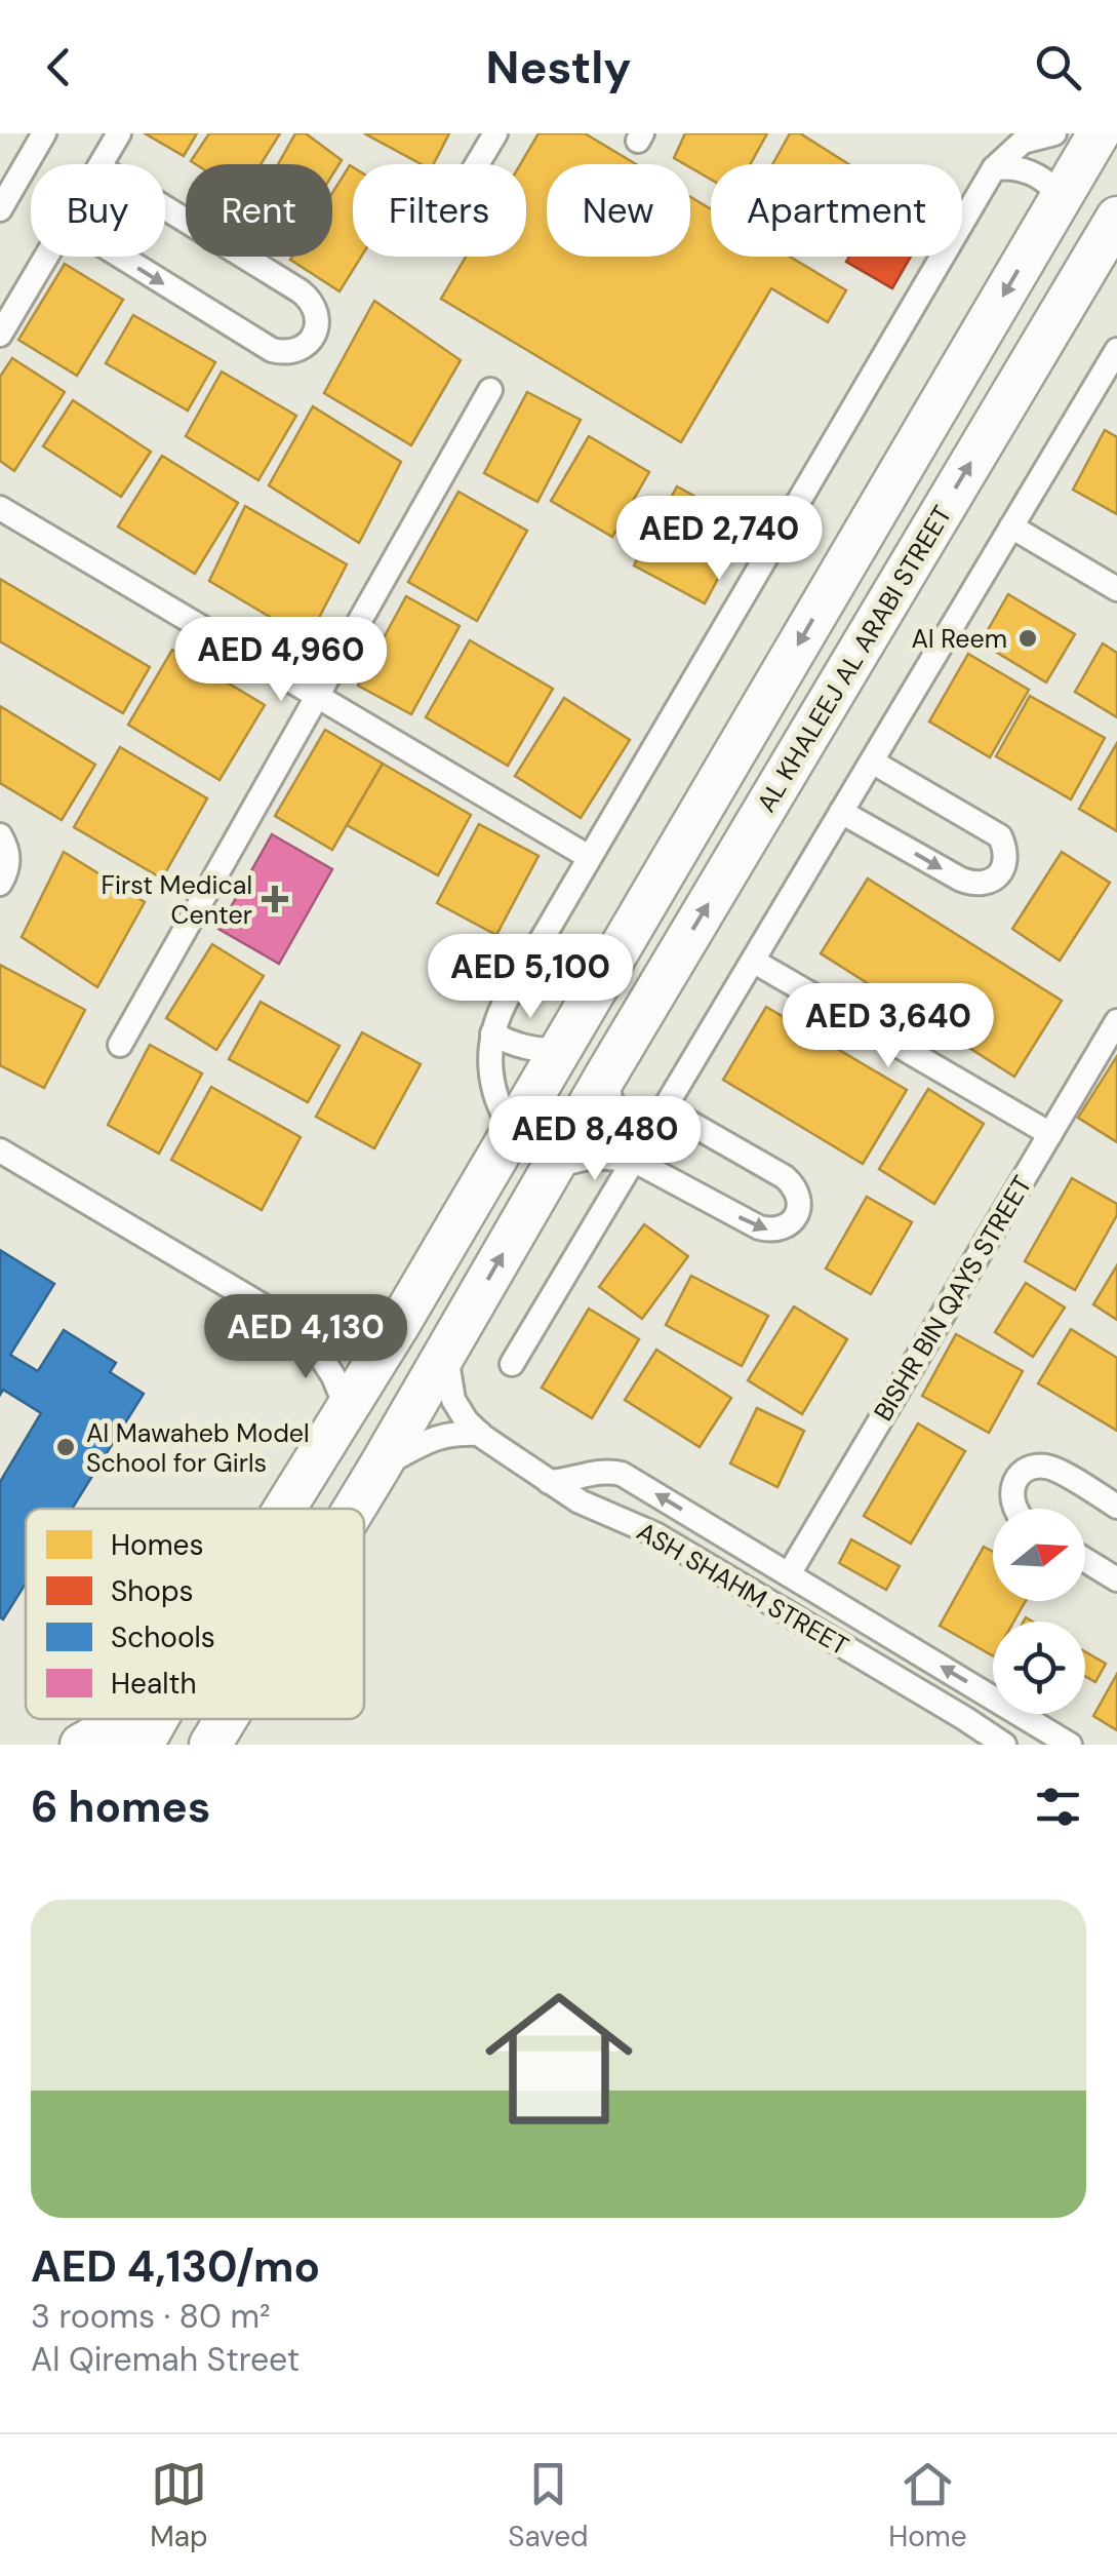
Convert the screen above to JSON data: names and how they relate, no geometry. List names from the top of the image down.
{
  "streets": {
    "highway": ["AL KHALEEJ AL ARABI STREET"],
    "street": ["BISHR BIN QAYS STREET", "ASH SHAHM STREET"]
  },
  "crossings": [
    ["AL KHALEEJ AL ARABI STREET", "ASH SHAHM STREET"]
  ],
  "places": {
    "other": ["Al Reem", "Al Mawaheb Model School for Girls"],
    "health": ["First Medical Center"]
  },
  "legend": [
    "Homes",
    "Shops",
    "Schools",
    "Health"
  ],
  "north": "right",
  "page": {
    "header": "Nestly",
    "chip": [
      "Buy",
      "Rent",
      "Filters",
      "New",
      "Apartment"
    ],
    "price": [
      "AED 2,740",
      "AED 4,960",
      "AED 5,100",
      "AED 3,640",
      "AED 8,480",
      "AED 4,130"
    ],
    "heading": "6 homes",
    "list": [
      {
        "name": "AED 4,130/mo",
        "note": "3 rooms · 80 m² · Al Qiremah Street"
      }
    ],
    "tabs": ["Map", "Saved", "Home"]
  }
}
